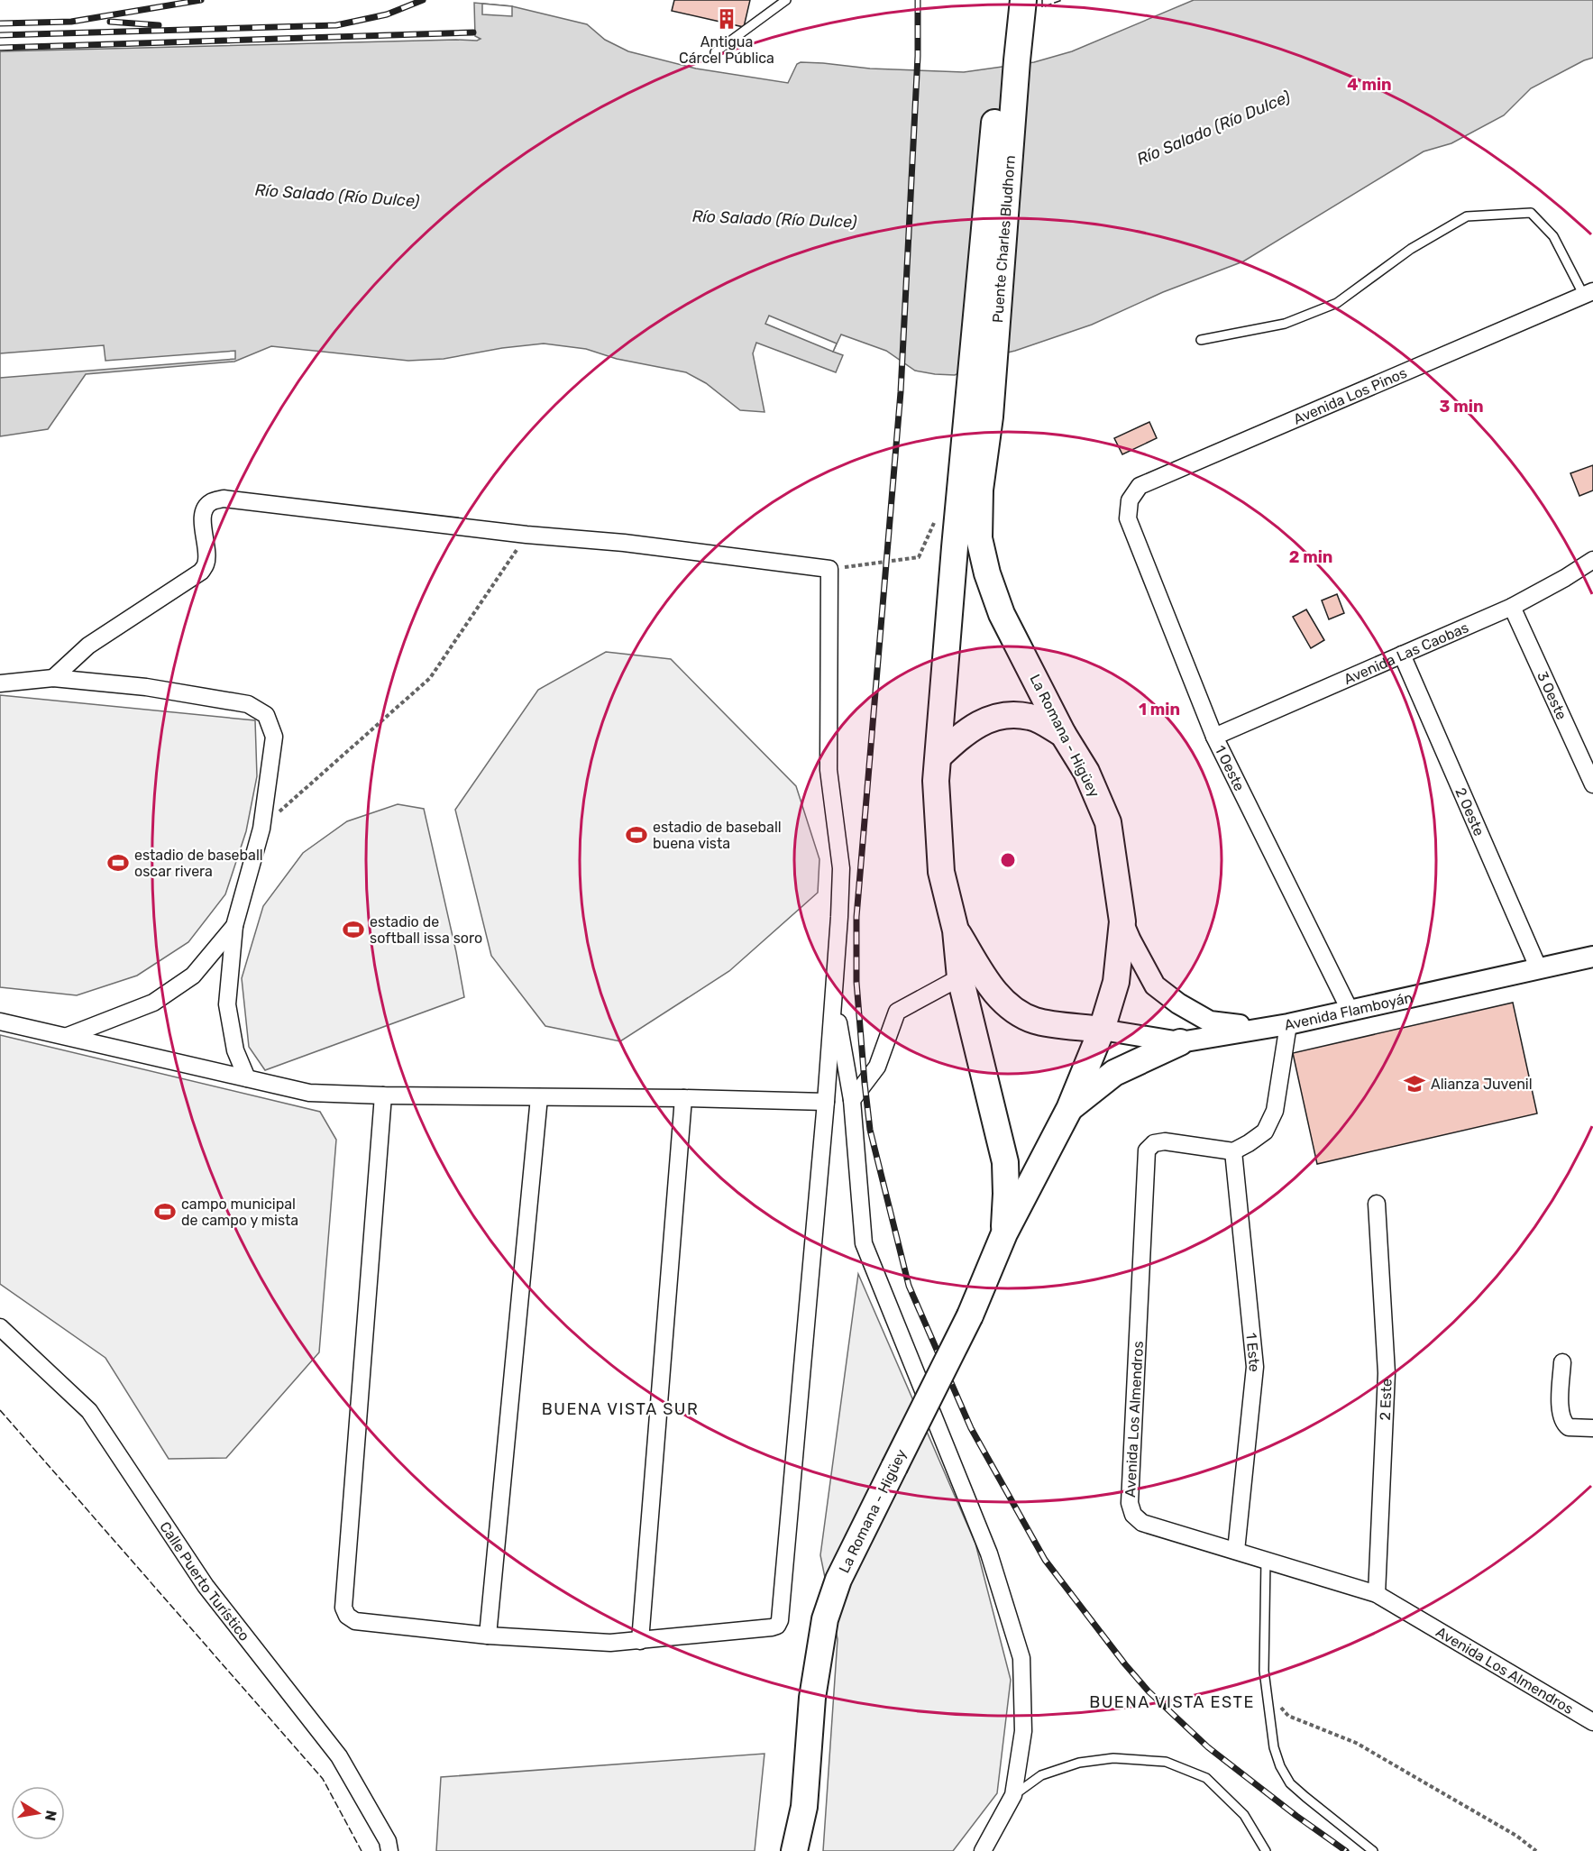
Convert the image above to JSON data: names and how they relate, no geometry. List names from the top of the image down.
{
  "streets": {
    "main road": ["Puente Charles Bludhorn", "La Romana - Higüey"],
    "street": [
      "Avenida Los Pinos",
      "Avenida Las Caobas",
      "3 Oeste",
      "1 Oeste",
      "2 Oeste",
      "Avenida Flamboyán",
      "1 Este",
      "2 Este",
      "Avenida Los Almendros",
      "Calle Puerto Turístico"
    ]
  },
  "crossings": [
    ["Puente Charles Bludhorn", "La Romana - Higüey"],
    ["Avenida Los Pinos", "1 Oeste"],
    ["Avenida Las Caobas", "3 Oeste"],
    ["Avenida Las Caobas", "1 Oeste"],
    ["Avenida Las Caobas", "2 Oeste"],
    ["La Romana - Higüey", "Avenida Flamboyán"],
    ["1 Oeste", "Avenida Flamboyán"],
    ["2 Oeste", "Avenida Flamboyán"],
    ["1 Este", "Avenida Los Almendros"],
    ["2 Este", "Avenida Los Almendros"]
  ],
  "districts": ["BUENA VISTA SUR", "BUENA VISTA ESTE"],
  "water": ["Río Salado (Río Dulce)"],
  "places": {
    "building": ["Antigua Cárcel Pública"],
    "sports": [
      "estadio de baseball buena vista",
      "estadio de baseball oscar rivera",
      "estadio de softball issa soro",
      "campo municipal de campo y mista"
    ],
    "school or university": ["Alianza Juvenil"]
  },
  "north": "right",
  "rings": [
    "4 min",
    "3 min",
    "2 min",
    "1 min"
  ]
}
